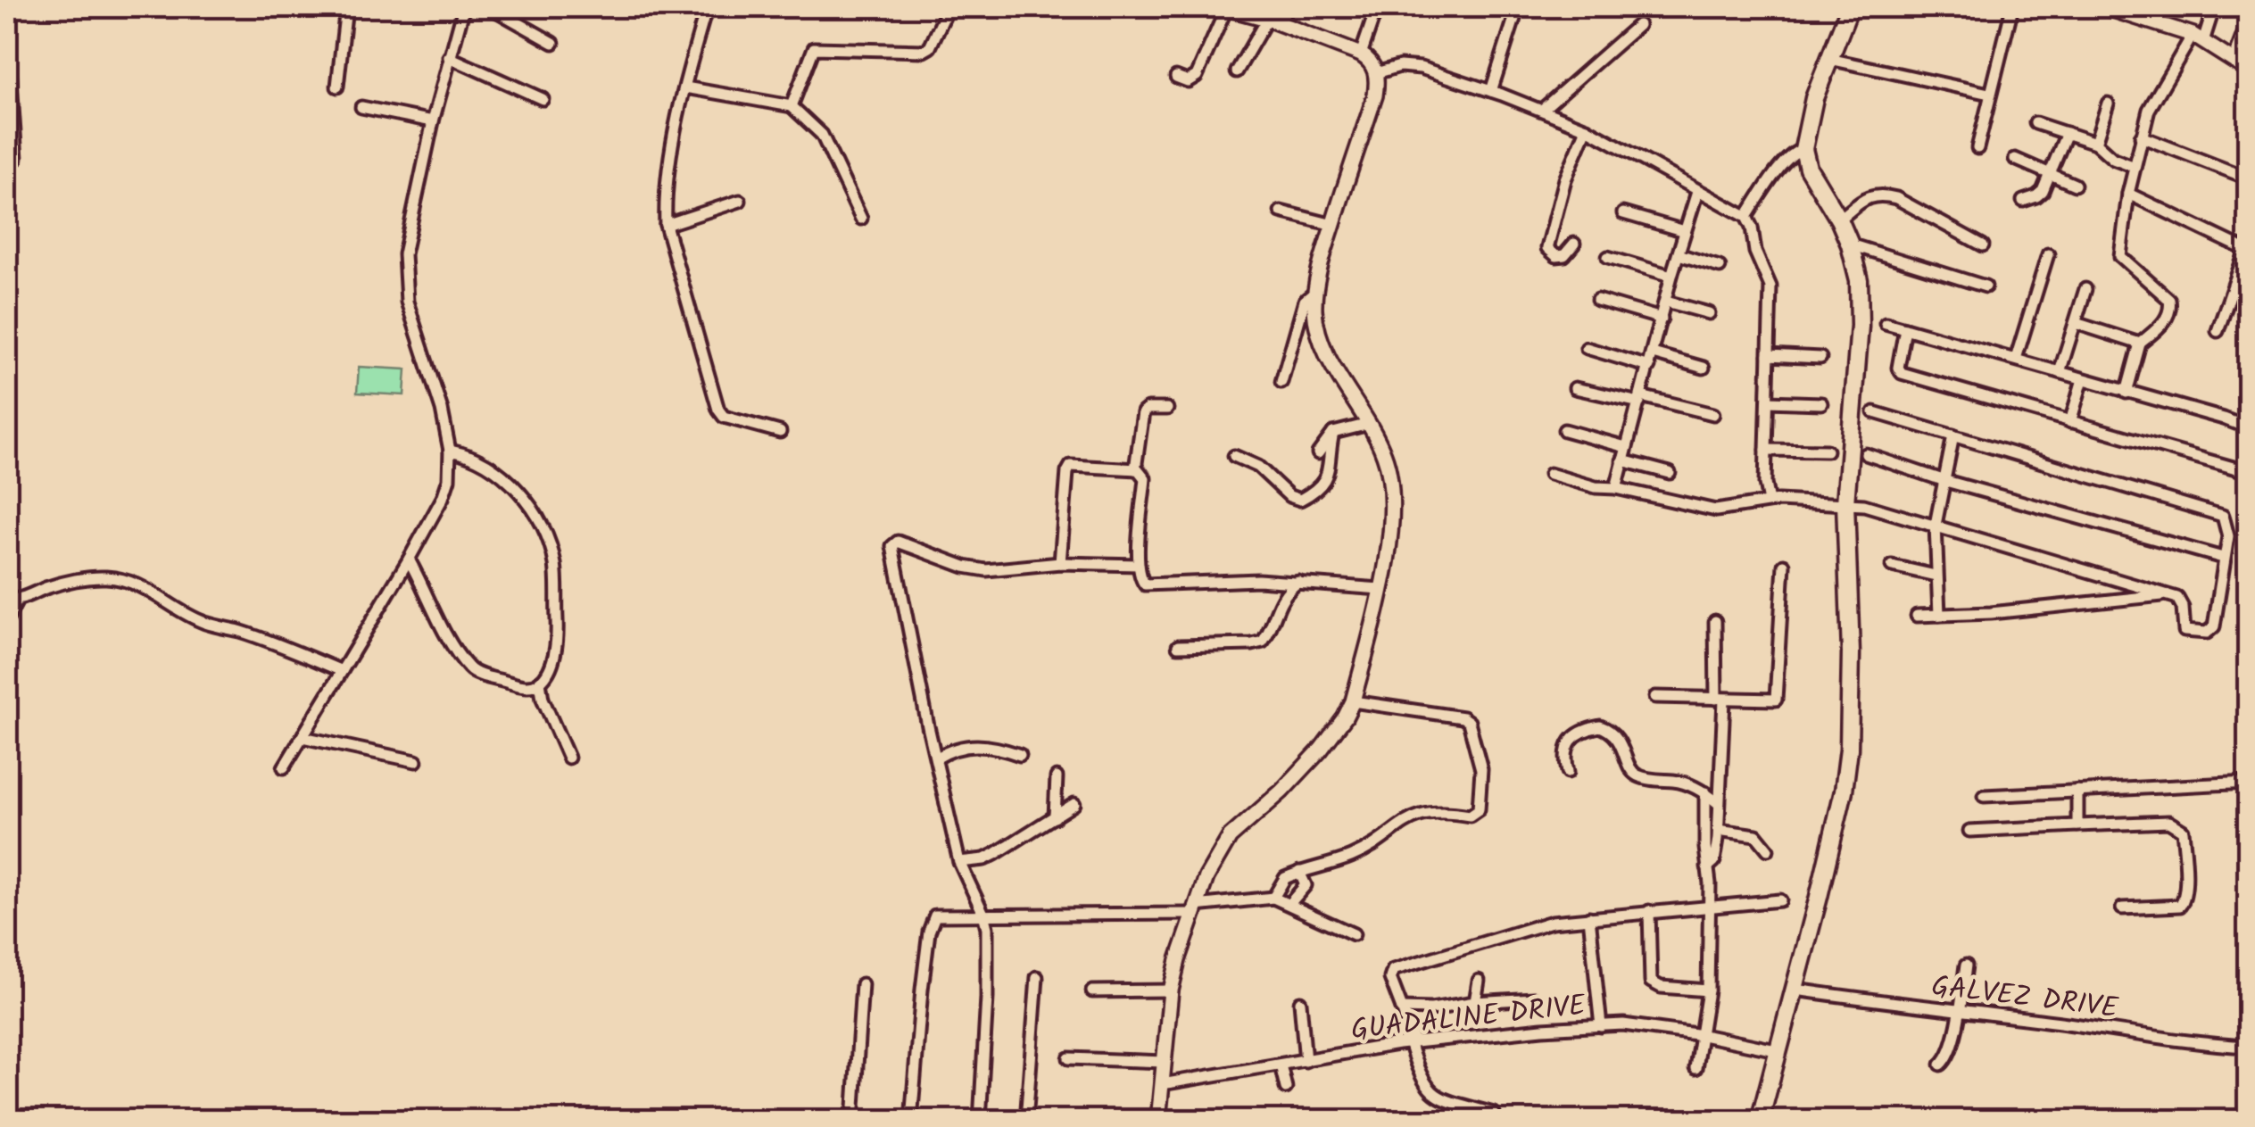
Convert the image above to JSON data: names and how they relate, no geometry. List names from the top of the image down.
{
  "streets": {
    "street": ["GALVEZ DRIVE", "GUADALINE DRIVE"]
  }
}
